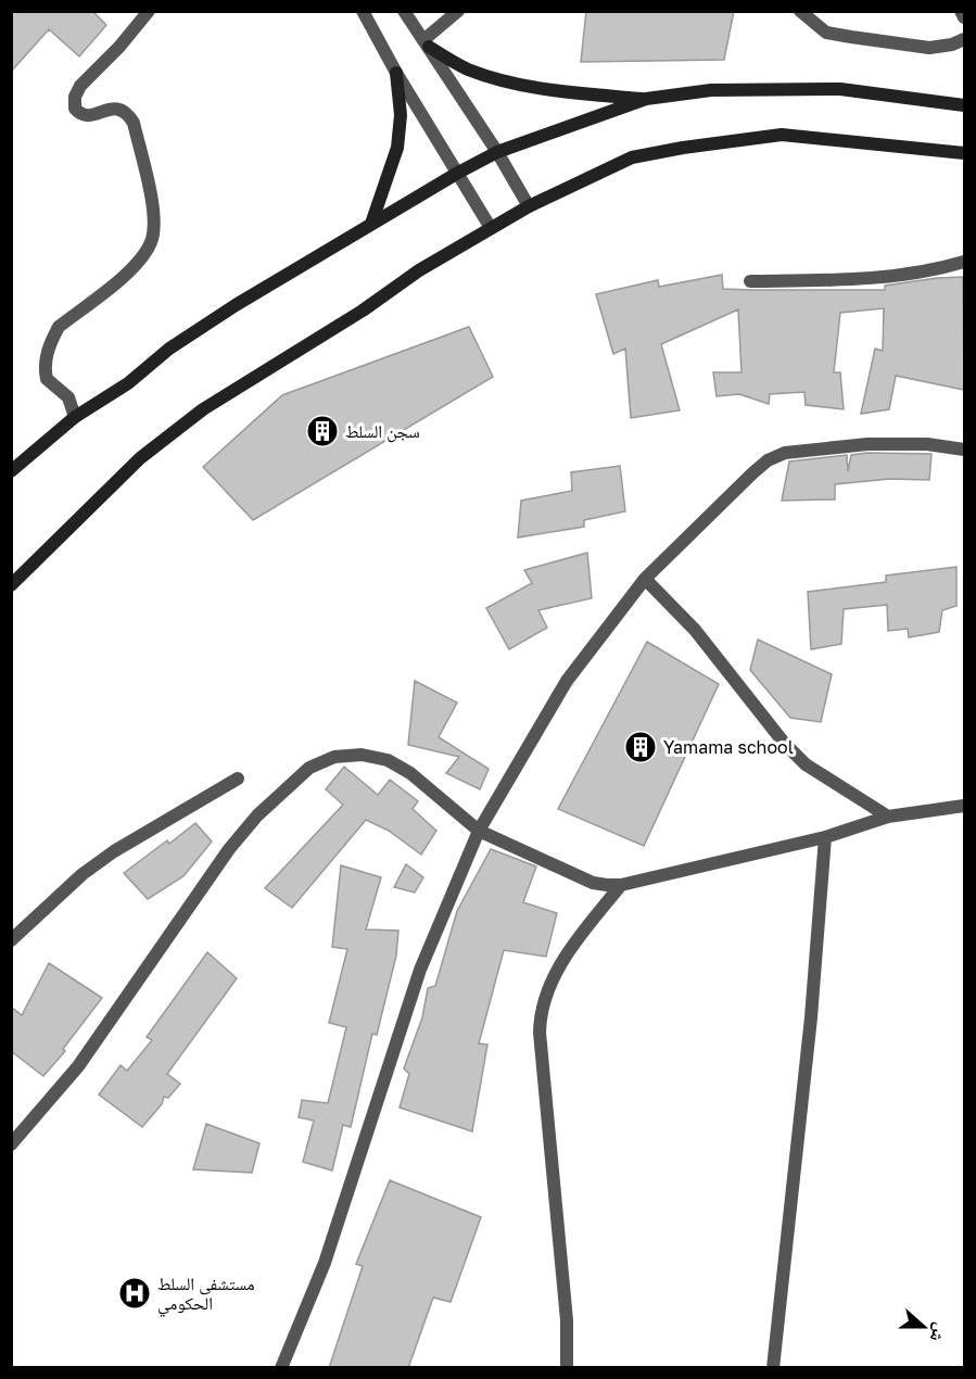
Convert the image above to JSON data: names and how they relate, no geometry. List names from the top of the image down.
{
  "places": {
    "building": ["سجن السلط", "Yamama school"],
    "hospital": ["مستشفى السلط الحكومي"]
  },
  "north": "right"
}
